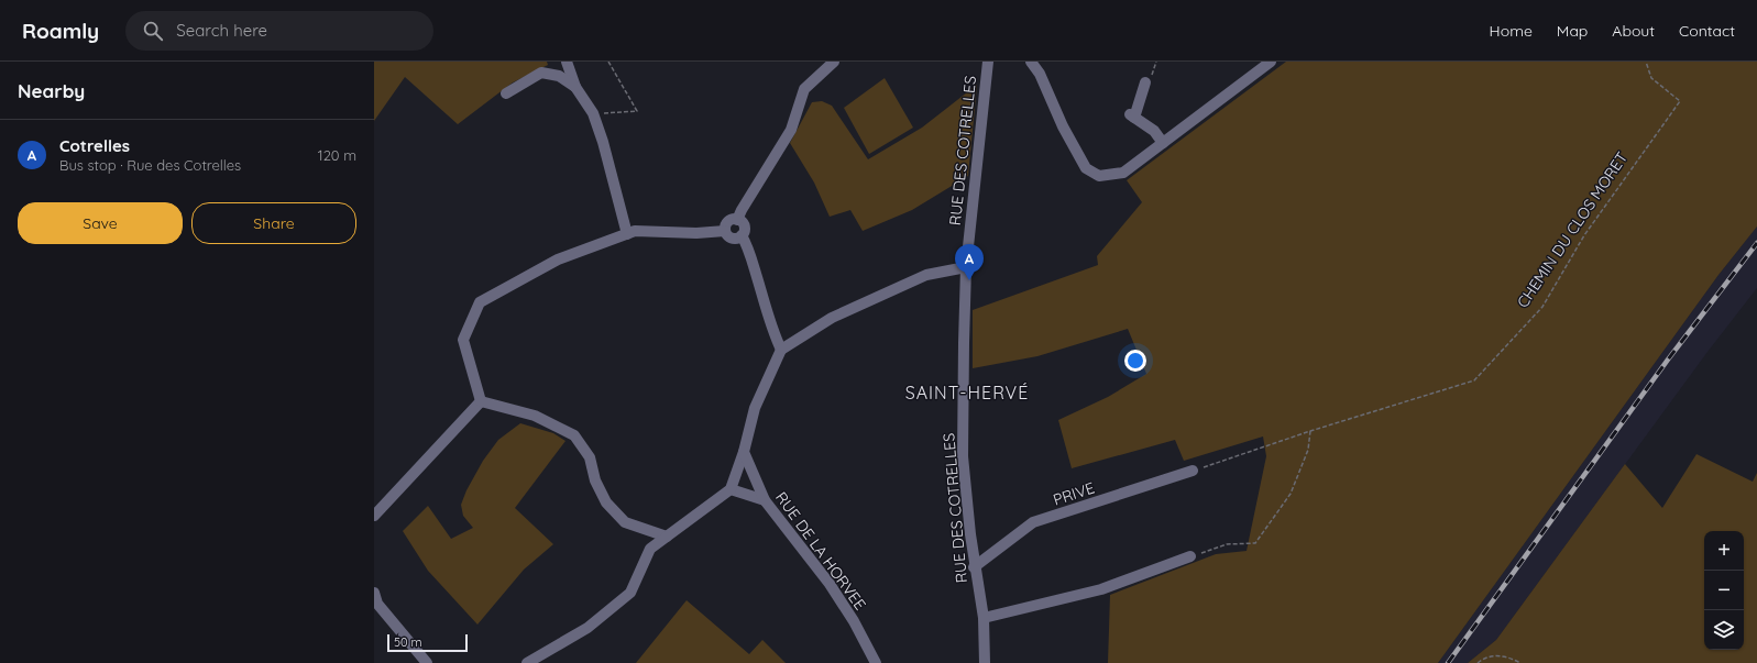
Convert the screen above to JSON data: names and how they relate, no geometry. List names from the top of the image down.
{
  "streets": {
    "street": ["RUE DES COTRELLES", "PRIVE", "RUE DE LA HORVEE"],
    "path": ["CHEMIN DU CLOS MORET"]
  },
  "crossings": [
    ["RUE DES COTRELLES", "PRIVE"],
    ["CHEMIN DU CLOS MORET", "PRIVE"]
  ],
  "districts": ["SAINT-HERVÉ"],
  "scale_bar": "50 m",
  "page": {
    "header": "Roamly",
    "search": "Search here",
    "nav": [
      "Home",
      "Map",
      "About",
      "Contact"
    ],
    "heading": "Nearby",
    "list": [
      {
        "mark": "A",
        "name": "Cotrelles",
        "note": "Bus stop · Rue des Cotrelles",
        "value": "120 m"
      }
    ],
    "buttons": ["Save", "Share"],
    "pins": "A",
    "map_buttons": ["+", "−"],
    "scale": "50 m"
  }
}
